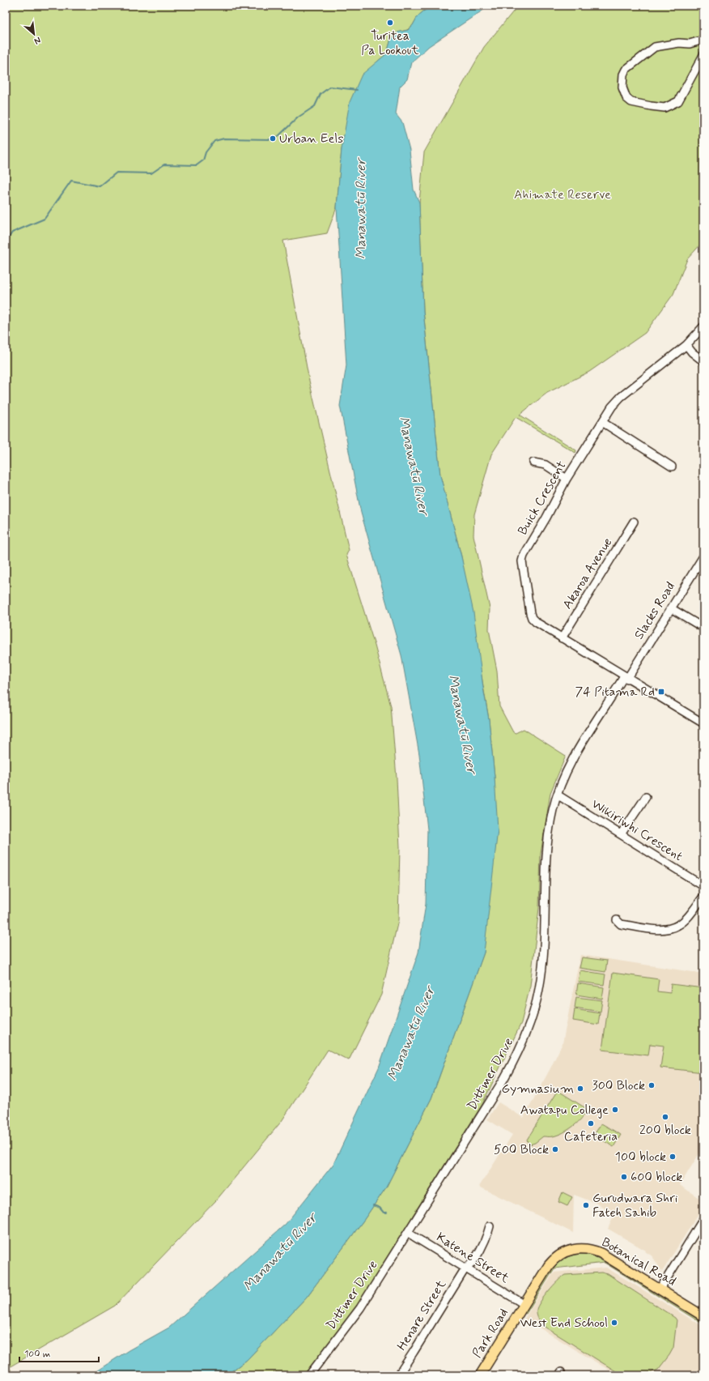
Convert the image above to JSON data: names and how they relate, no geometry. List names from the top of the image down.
{
  "streets": {
    "main road": ["Botanical Road", "Park Road"],
    "street": [
      "Buick Crescent",
      "Akaroa Avenue",
      "Slacks Road",
      "Wikiriwhi Crescent",
      "Dittmer Drive",
      "Katene Street",
      "Henare Street"
    ]
  },
  "crossings": [
    ["Buick Crescent", "Akaroa Avenue"],
    ["Buick Crescent", "Slacks Road"],
    ["Buick Crescent", "Dittmer Drive"],
    ["Slacks Road", "Dittmer Drive"],
    ["Wikiriwhi Crescent", "Dittmer Drive"],
    ["Dittmer Drive", "Katene Street"],
    ["Katene Street", "Botanical Road"],
    ["Katene Street", "Henare Street"],
    ["Katene Street", "Park Road"],
    ["Botanical Road", "Park Road"]
  ],
  "water": ["Manawatū River"],
  "parks": ["Ahimate Reserve"],
  "places": {
    "other": [
      "Turitea Pa Lookout",
      "Urban Eels",
      "300 Block",
      "Gymnasium",
      "Awatapu College",
      "200 block",
      "Cafeteria",
      "500 Block",
      "100 block",
      "600 block",
      "Gurudwara Shri Fateh Sahib",
      "West End School"
    ],
    "transit": ["74 Pitama Rd"]
  },
  "scale_bar": "100 m",
  "north": "bottom right"
}
